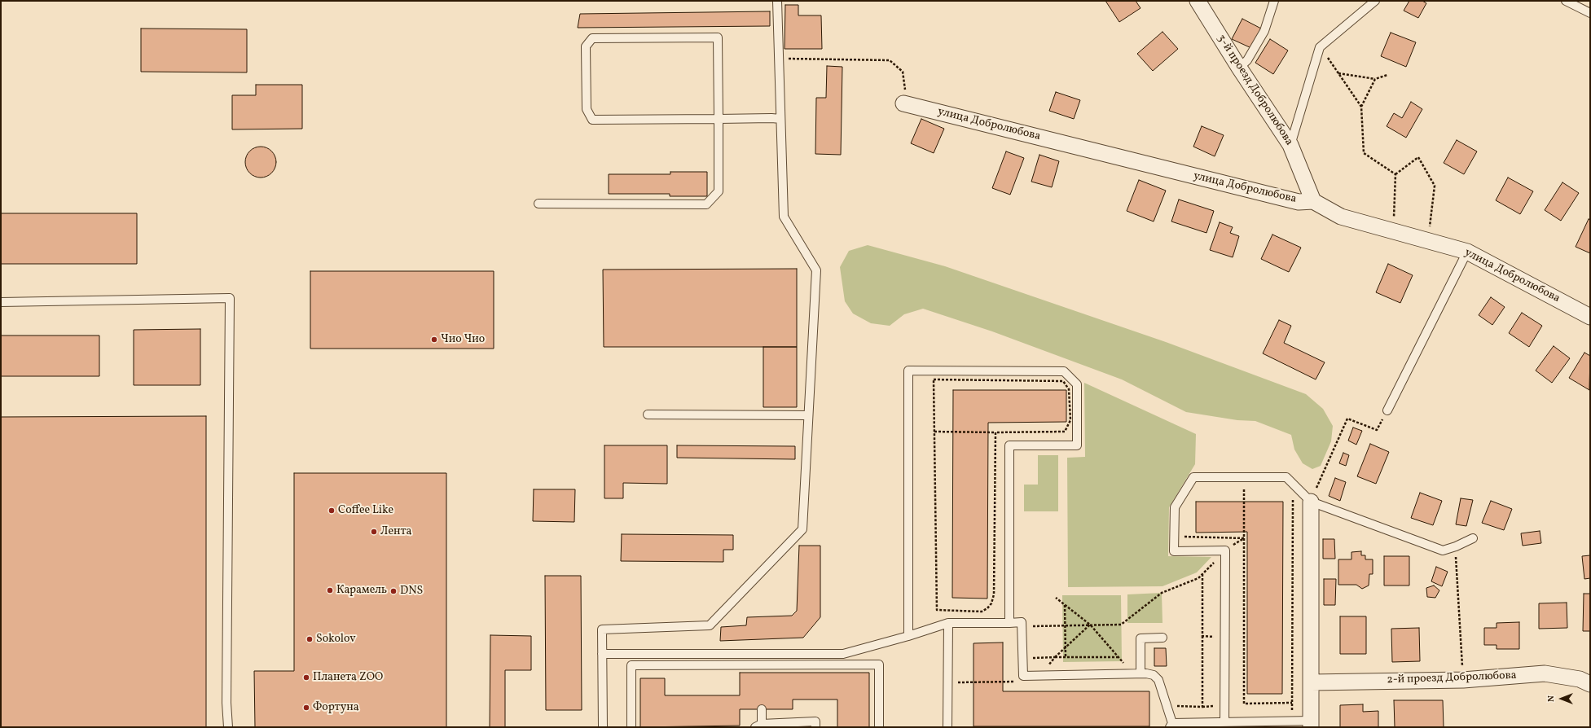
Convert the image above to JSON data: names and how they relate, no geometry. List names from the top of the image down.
{
  "streets": {
    "street": ["3-й проезд Добролюбова", "улица Добролюбова", "2-й проезд Добролюбова"]
  },
  "crossings": [
    ["3-й проезд Добролюбова", "улица Добролюбова"]
  ],
  "places": [
    "Чио Чио",
    "Coffee Like",
    "Лента",
    "Карамель",
    "DNS",
    "Sokolov",
    "Планета ZOO",
    "Фортуна"
  ],
  "north": "left"
}
